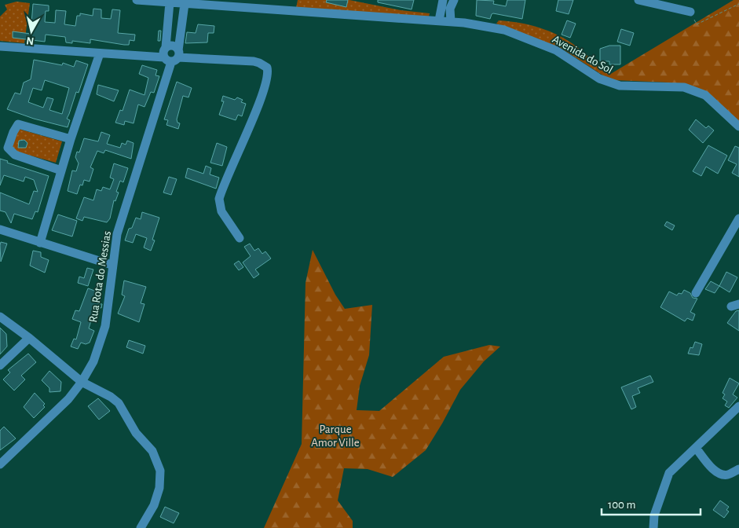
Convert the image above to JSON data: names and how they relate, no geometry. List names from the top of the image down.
{
  "streets": {
    "street": ["Avenida do Sol", "Rua Rota do Messias"]
  },
  "parks": ["Parque Amor Ville"],
  "scale_bar": "100 m",
  "north": "bottom"
}
